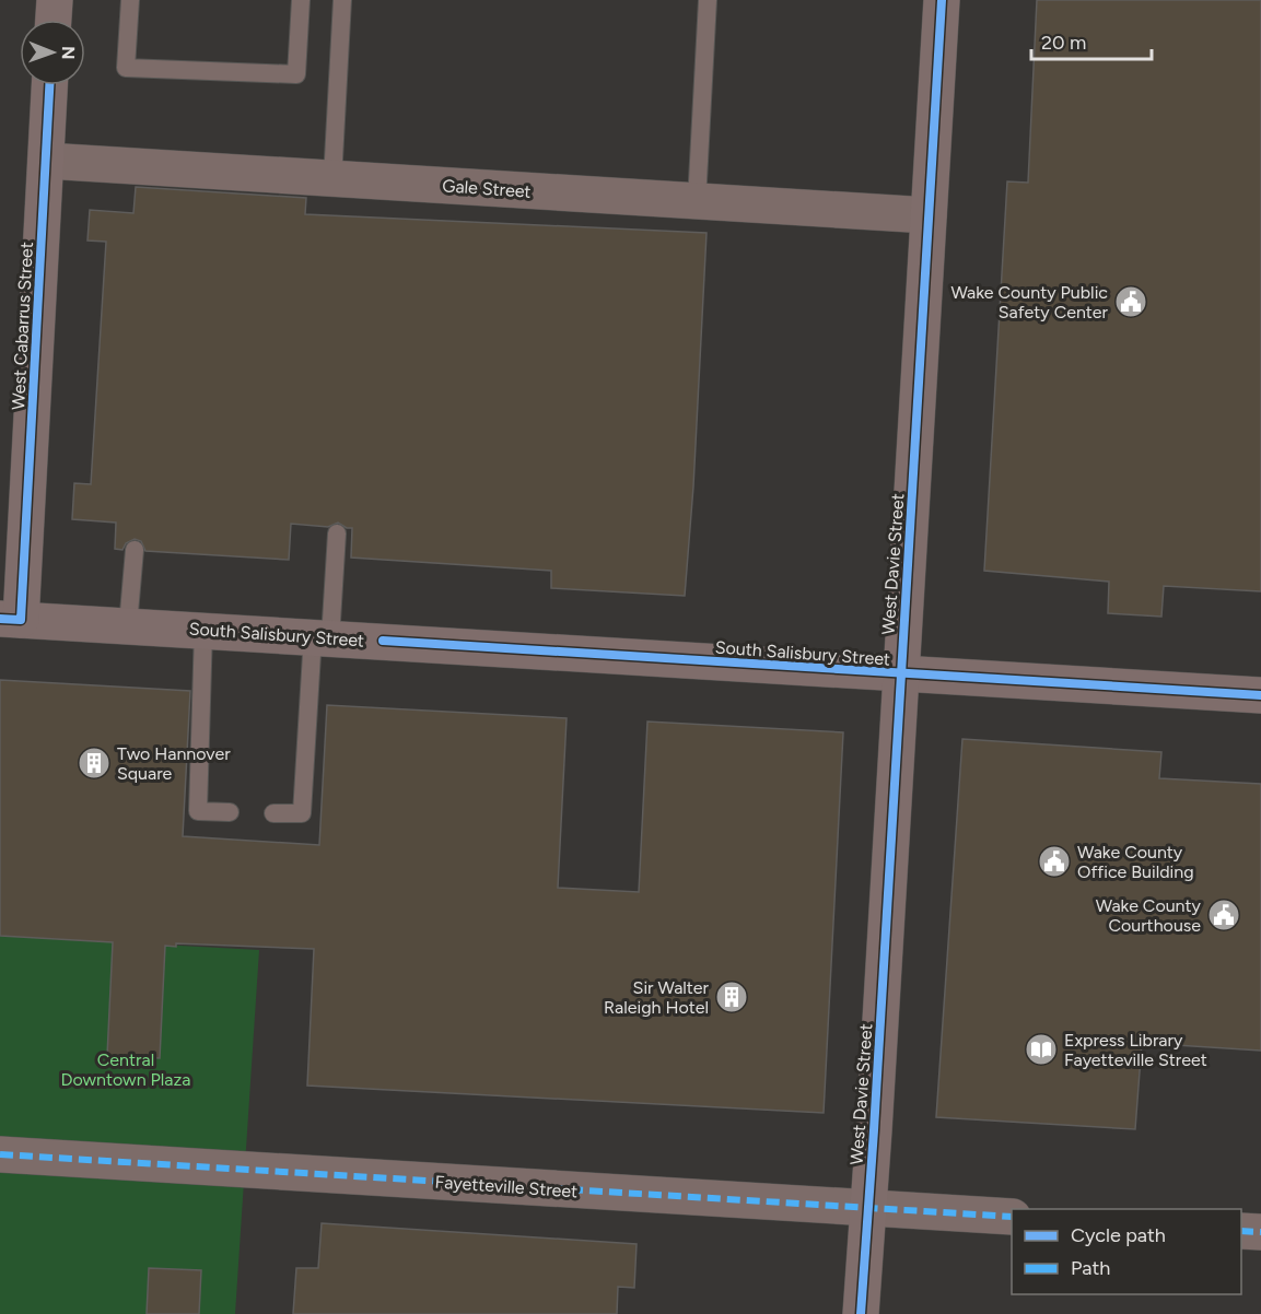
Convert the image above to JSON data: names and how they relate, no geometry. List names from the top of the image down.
{
  "streets": {
    "street": [
      "Gale Street",
      "West Cabarrus Street",
      "West Davie Street",
      "South Salisbury Street",
      "Fayetteville Street"
    ]
  },
  "crossings": [
    ["Gale Street", "West Cabarrus Street"],
    ["Gale Street", "West Davie Street"],
    ["West Cabarrus Street", "South Salisbury Street"],
    ["West Davie Street", "South Salisbury Street"],
    ["West Davie Street", "Fayetteville Street"]
  ],
  "parks": ["Central Downtown Plaza"],
  "places": {
    "public building": ["Wake County Public Safety Center", "Wake County Office Building", "Wake County Courthouse"],
    "building": ["Two Hannover Square", "Sir Walter Raleigh Hotel"],
    "library": ["Express Library Fayetteville Street"]
  },
  "legend": ["Cycle path", "Path"],
  "scale_bar": "20 m",
  "north": "right"
}
